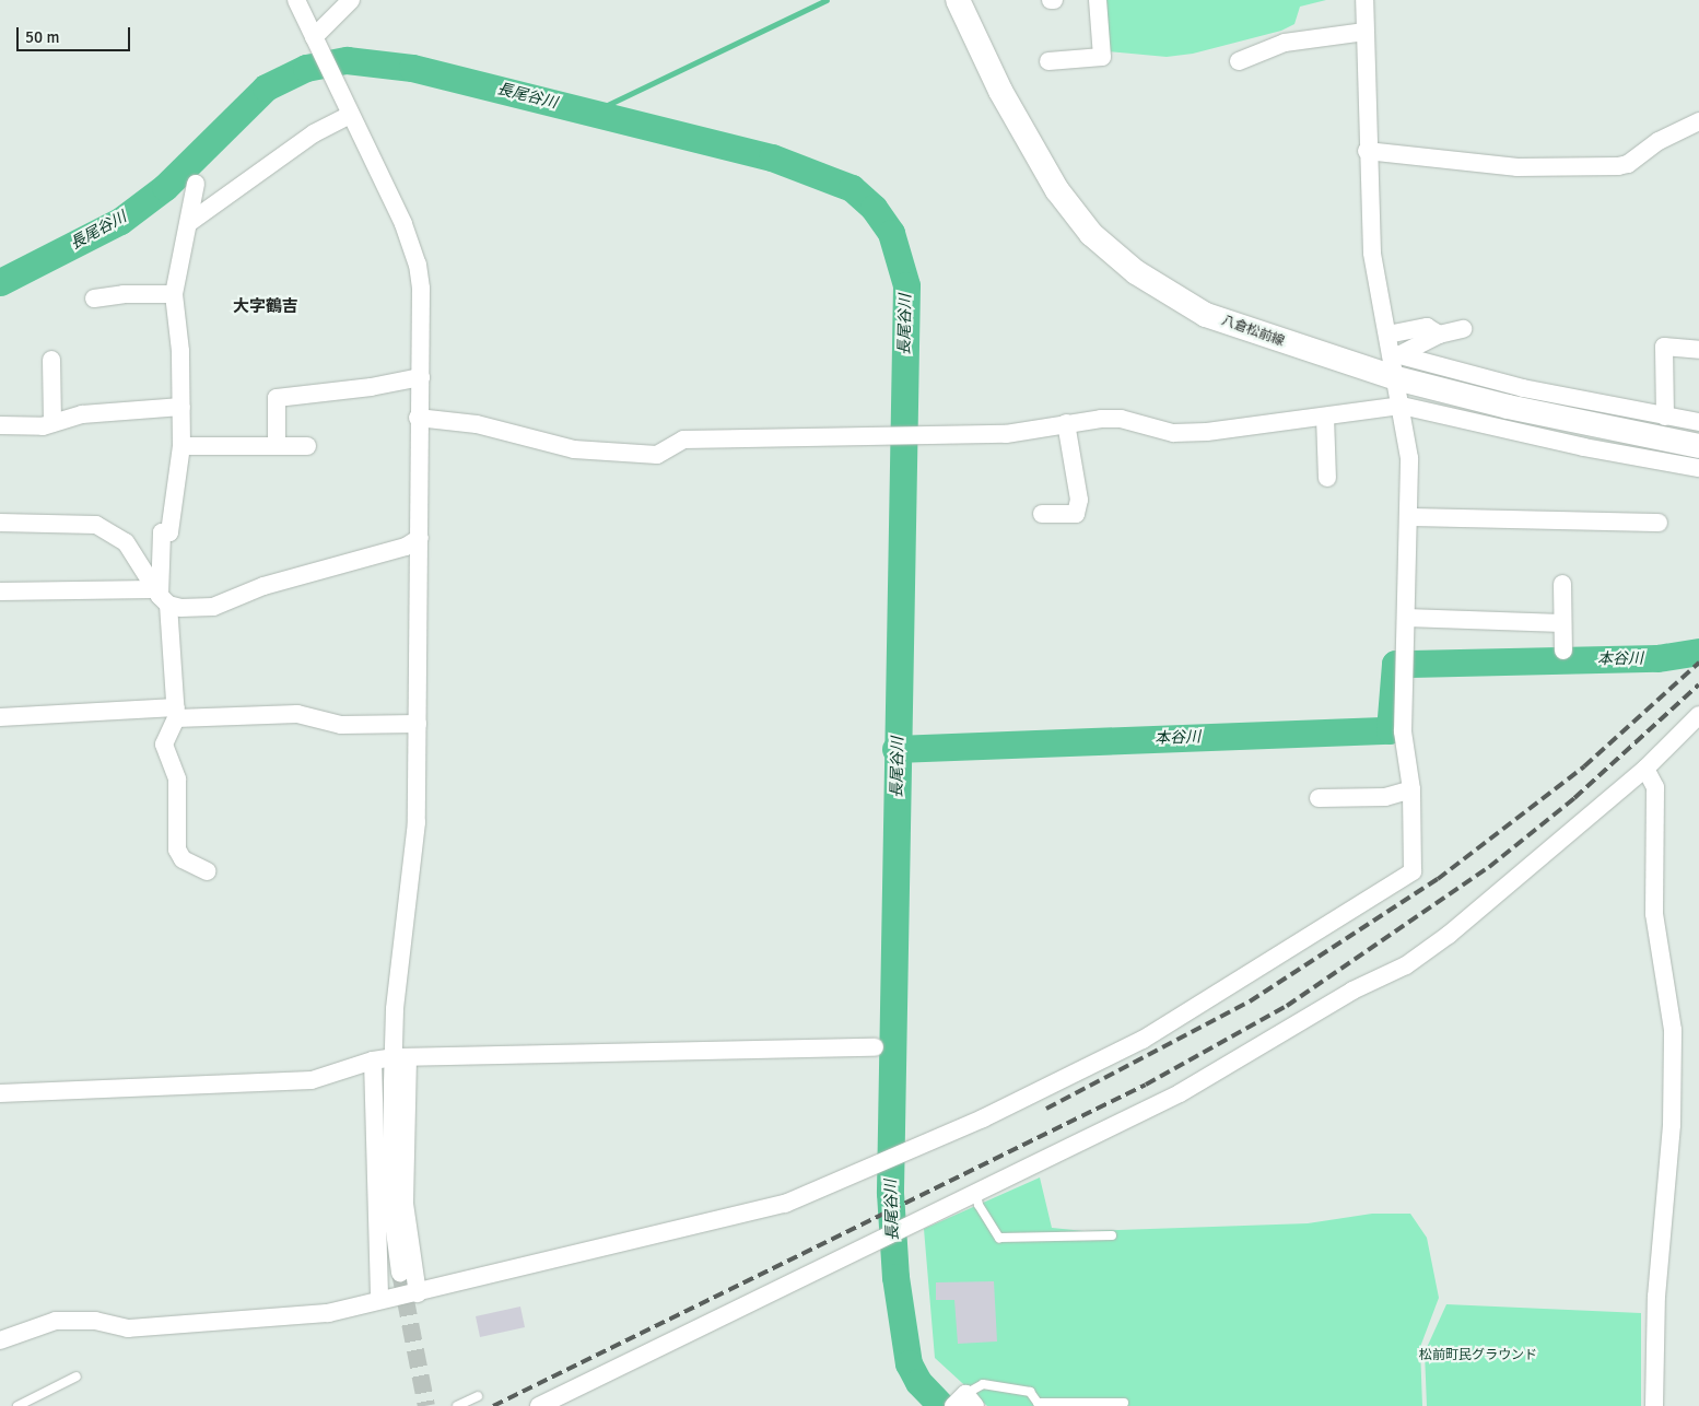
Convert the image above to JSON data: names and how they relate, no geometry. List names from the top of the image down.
{
  "streets": {
    "main road": ["八倉松前線"]
  },
  "districts": ["大字鶴吉"],
  "water": ["長尾谷川", "本谷川"],
  "parks": ["松前町民グラウンド"],
  "scale_bar": "50 m"
}
